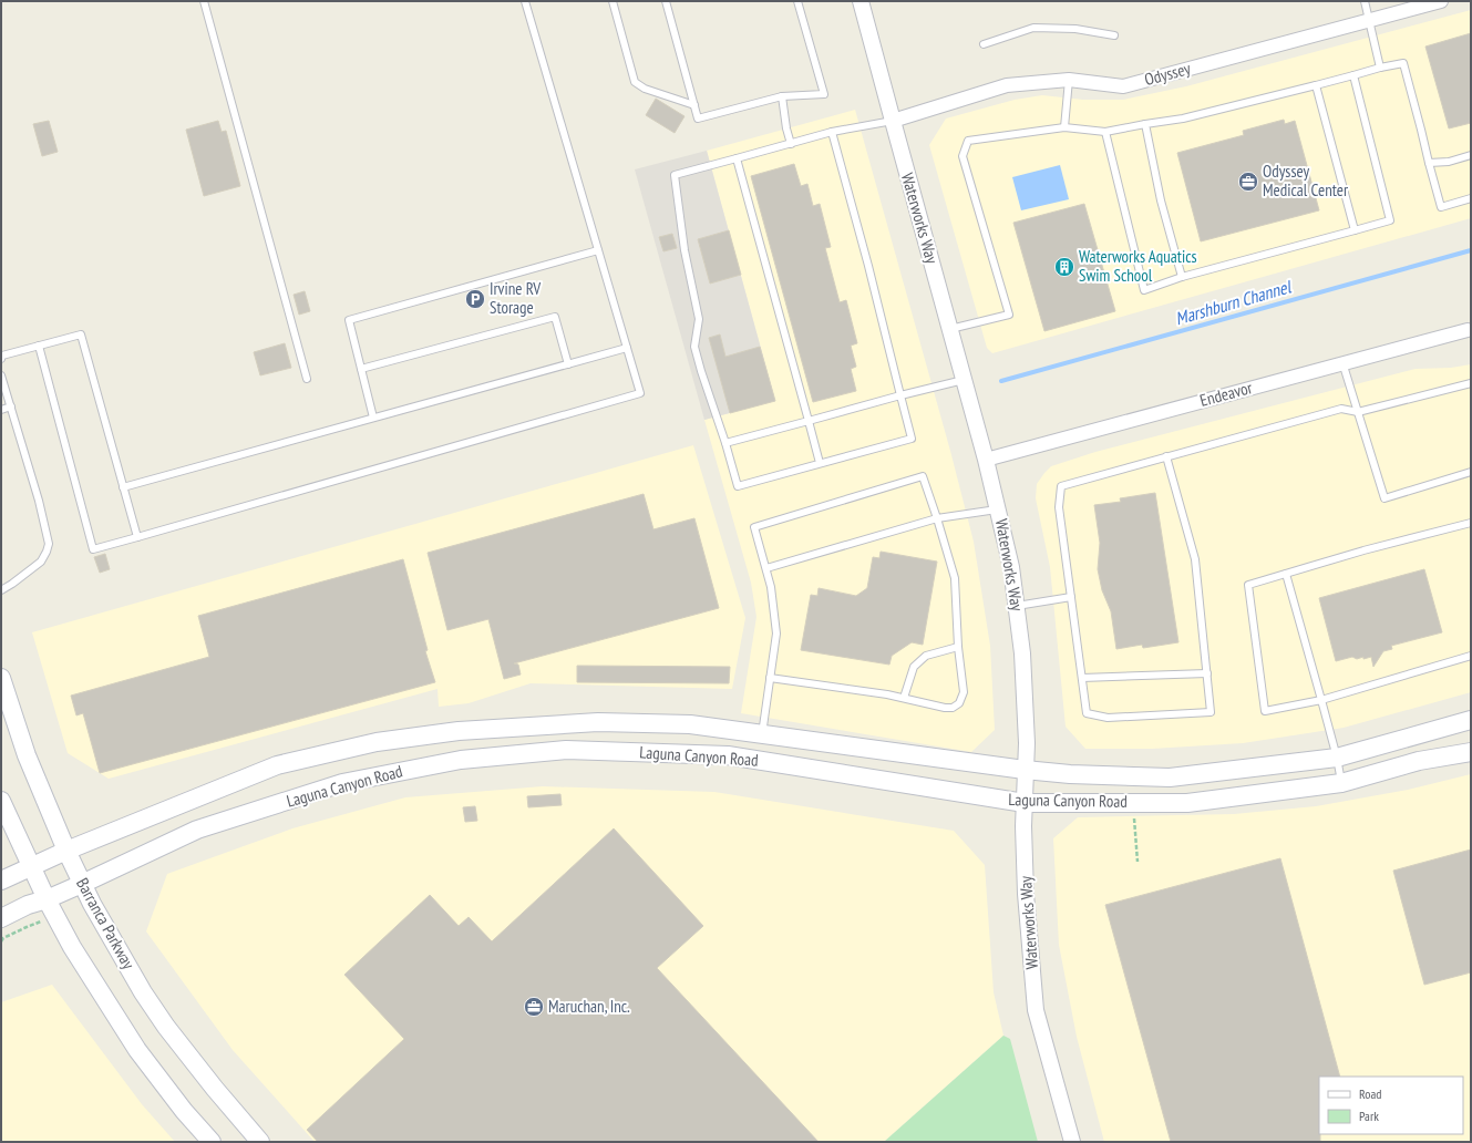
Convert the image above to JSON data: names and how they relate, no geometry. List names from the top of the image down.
{
  "streets": {
    "main road": ["Laguna Canyon Road", "Barranca Parkway"],
    "street": ["Odyssey", "Waterworks Way", "Endeavor"]
  },
  "crossings": [
    ["Odyssey", "Waterworks Way"],
    ["Waterworks Way", "Endeavor"],
    ["Waterworks Way", "Laguna Canyon Road"],
    ["Laguna Canyon Road", "Barranca Parkway"]
  ],
  "water": ["Marshburn Channel"],
  "places": {
    "office": ["Odyssey Medical Center", "Maruchan, Inc."],
    "building": ["Waterworks Aquatics Swim School"],
    "parking": ["Irvine RV Storage"]
  },
  "legend": ["Road", "Park"]
}
